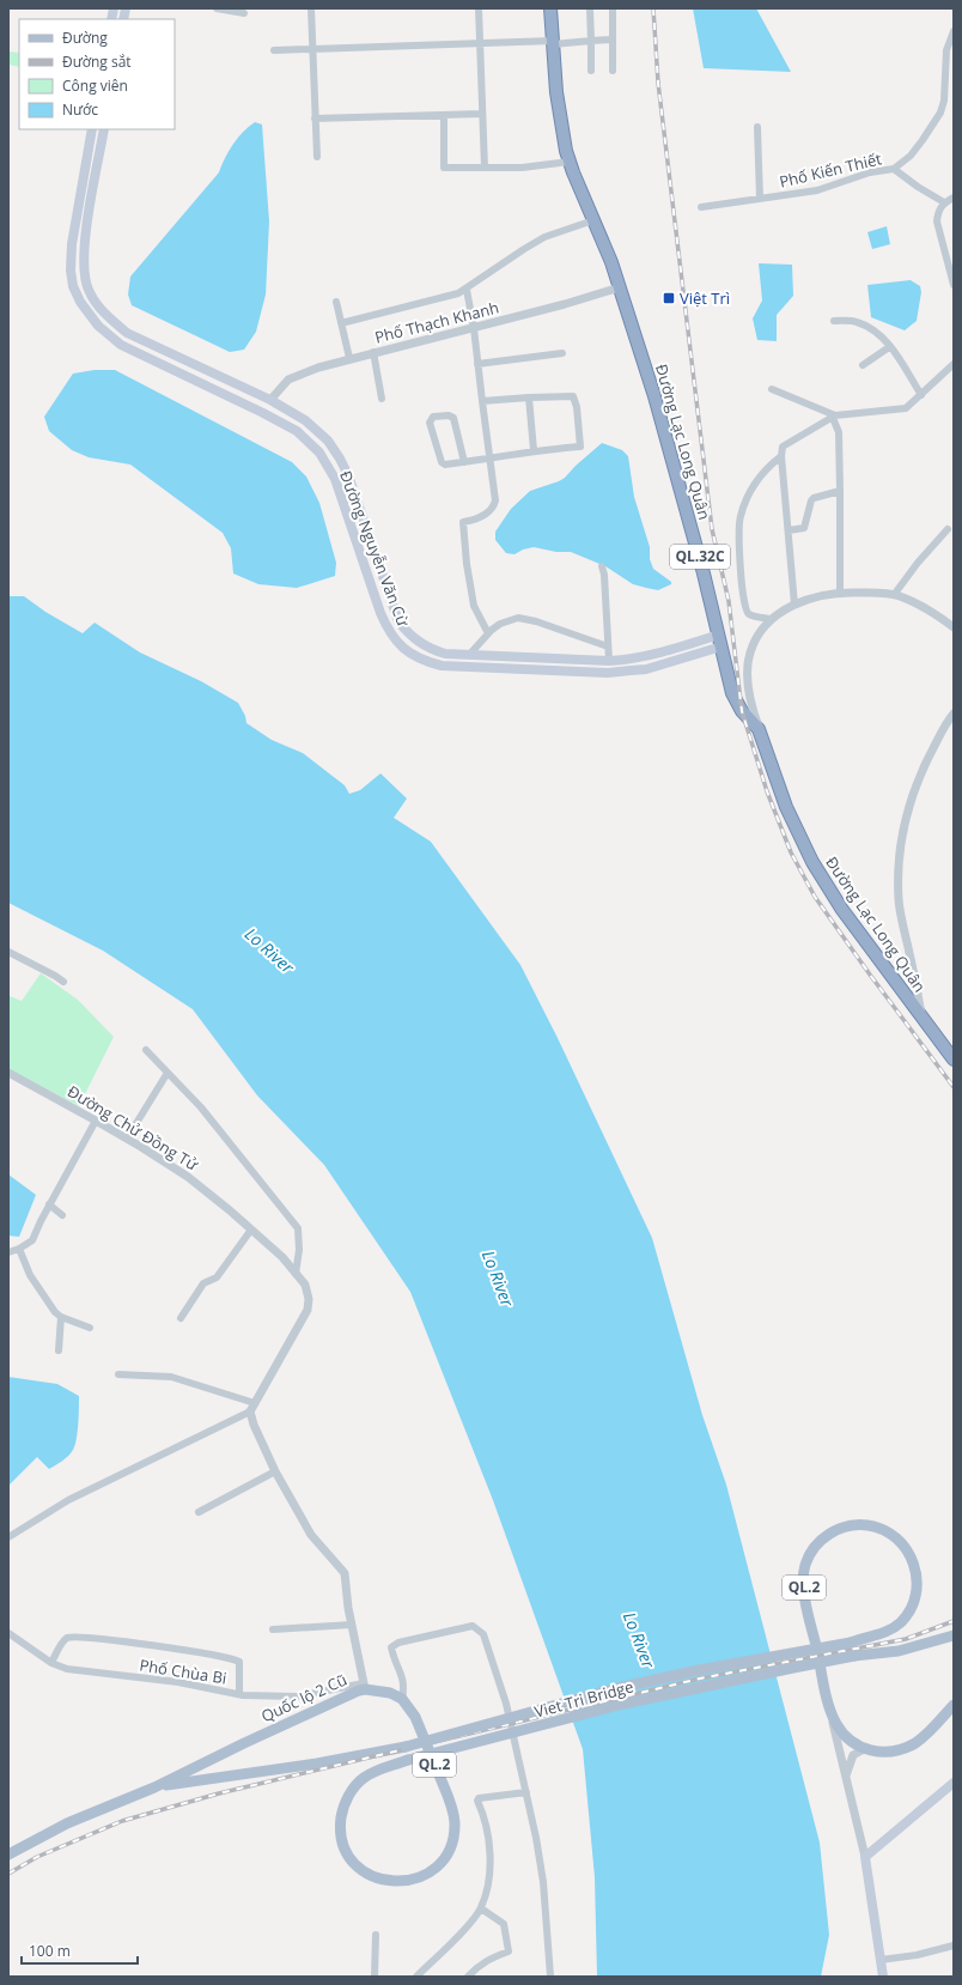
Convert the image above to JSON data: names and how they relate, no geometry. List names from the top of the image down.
{
  "streets": {
    "highway": ["Đường Lạc Long Quân", "QL.32C"],
    "main road": [
      "Đường Nguyễn Văn Cừ",
      "QL.2",
      "Quốc lộ 2 Cũ",
      "Viet Tri Bridge"
    ],
    "street": [
      "Phố Kiến Thiết",
      "Phố Thạch Khanh",
      "Đường Chử Đồng Tử",
      "Phố Chùa Bi"
    ]
  },
  "crossings": [
    ["Phố Thạch Khanh", "Đường Lạc Long Quân"],
    ["Phố Thạch Khanh", "Đường Nguyễn Văn Cừ"],
    ["Đường Lạc Long Quân", "Đường Nguyễn Văn Cừ"],
    ["QL.2", "Viet Tri Bridge"],
    ["Phố Chùa Bi", "Quốc lộ 2 Cũ"],
    ["Quốc lộ 2 Cũ", "Viet Tri Bridge"]
  ],
  "water": ["Lo River"],
  "places": {
    "transit": ["Việt Trì"]
  },
  "legend": [
    "Đường",
    "Đường sắt",
    "Công viên",
    "Nước"
  ],
  "scale_bar": "100 m"
}
